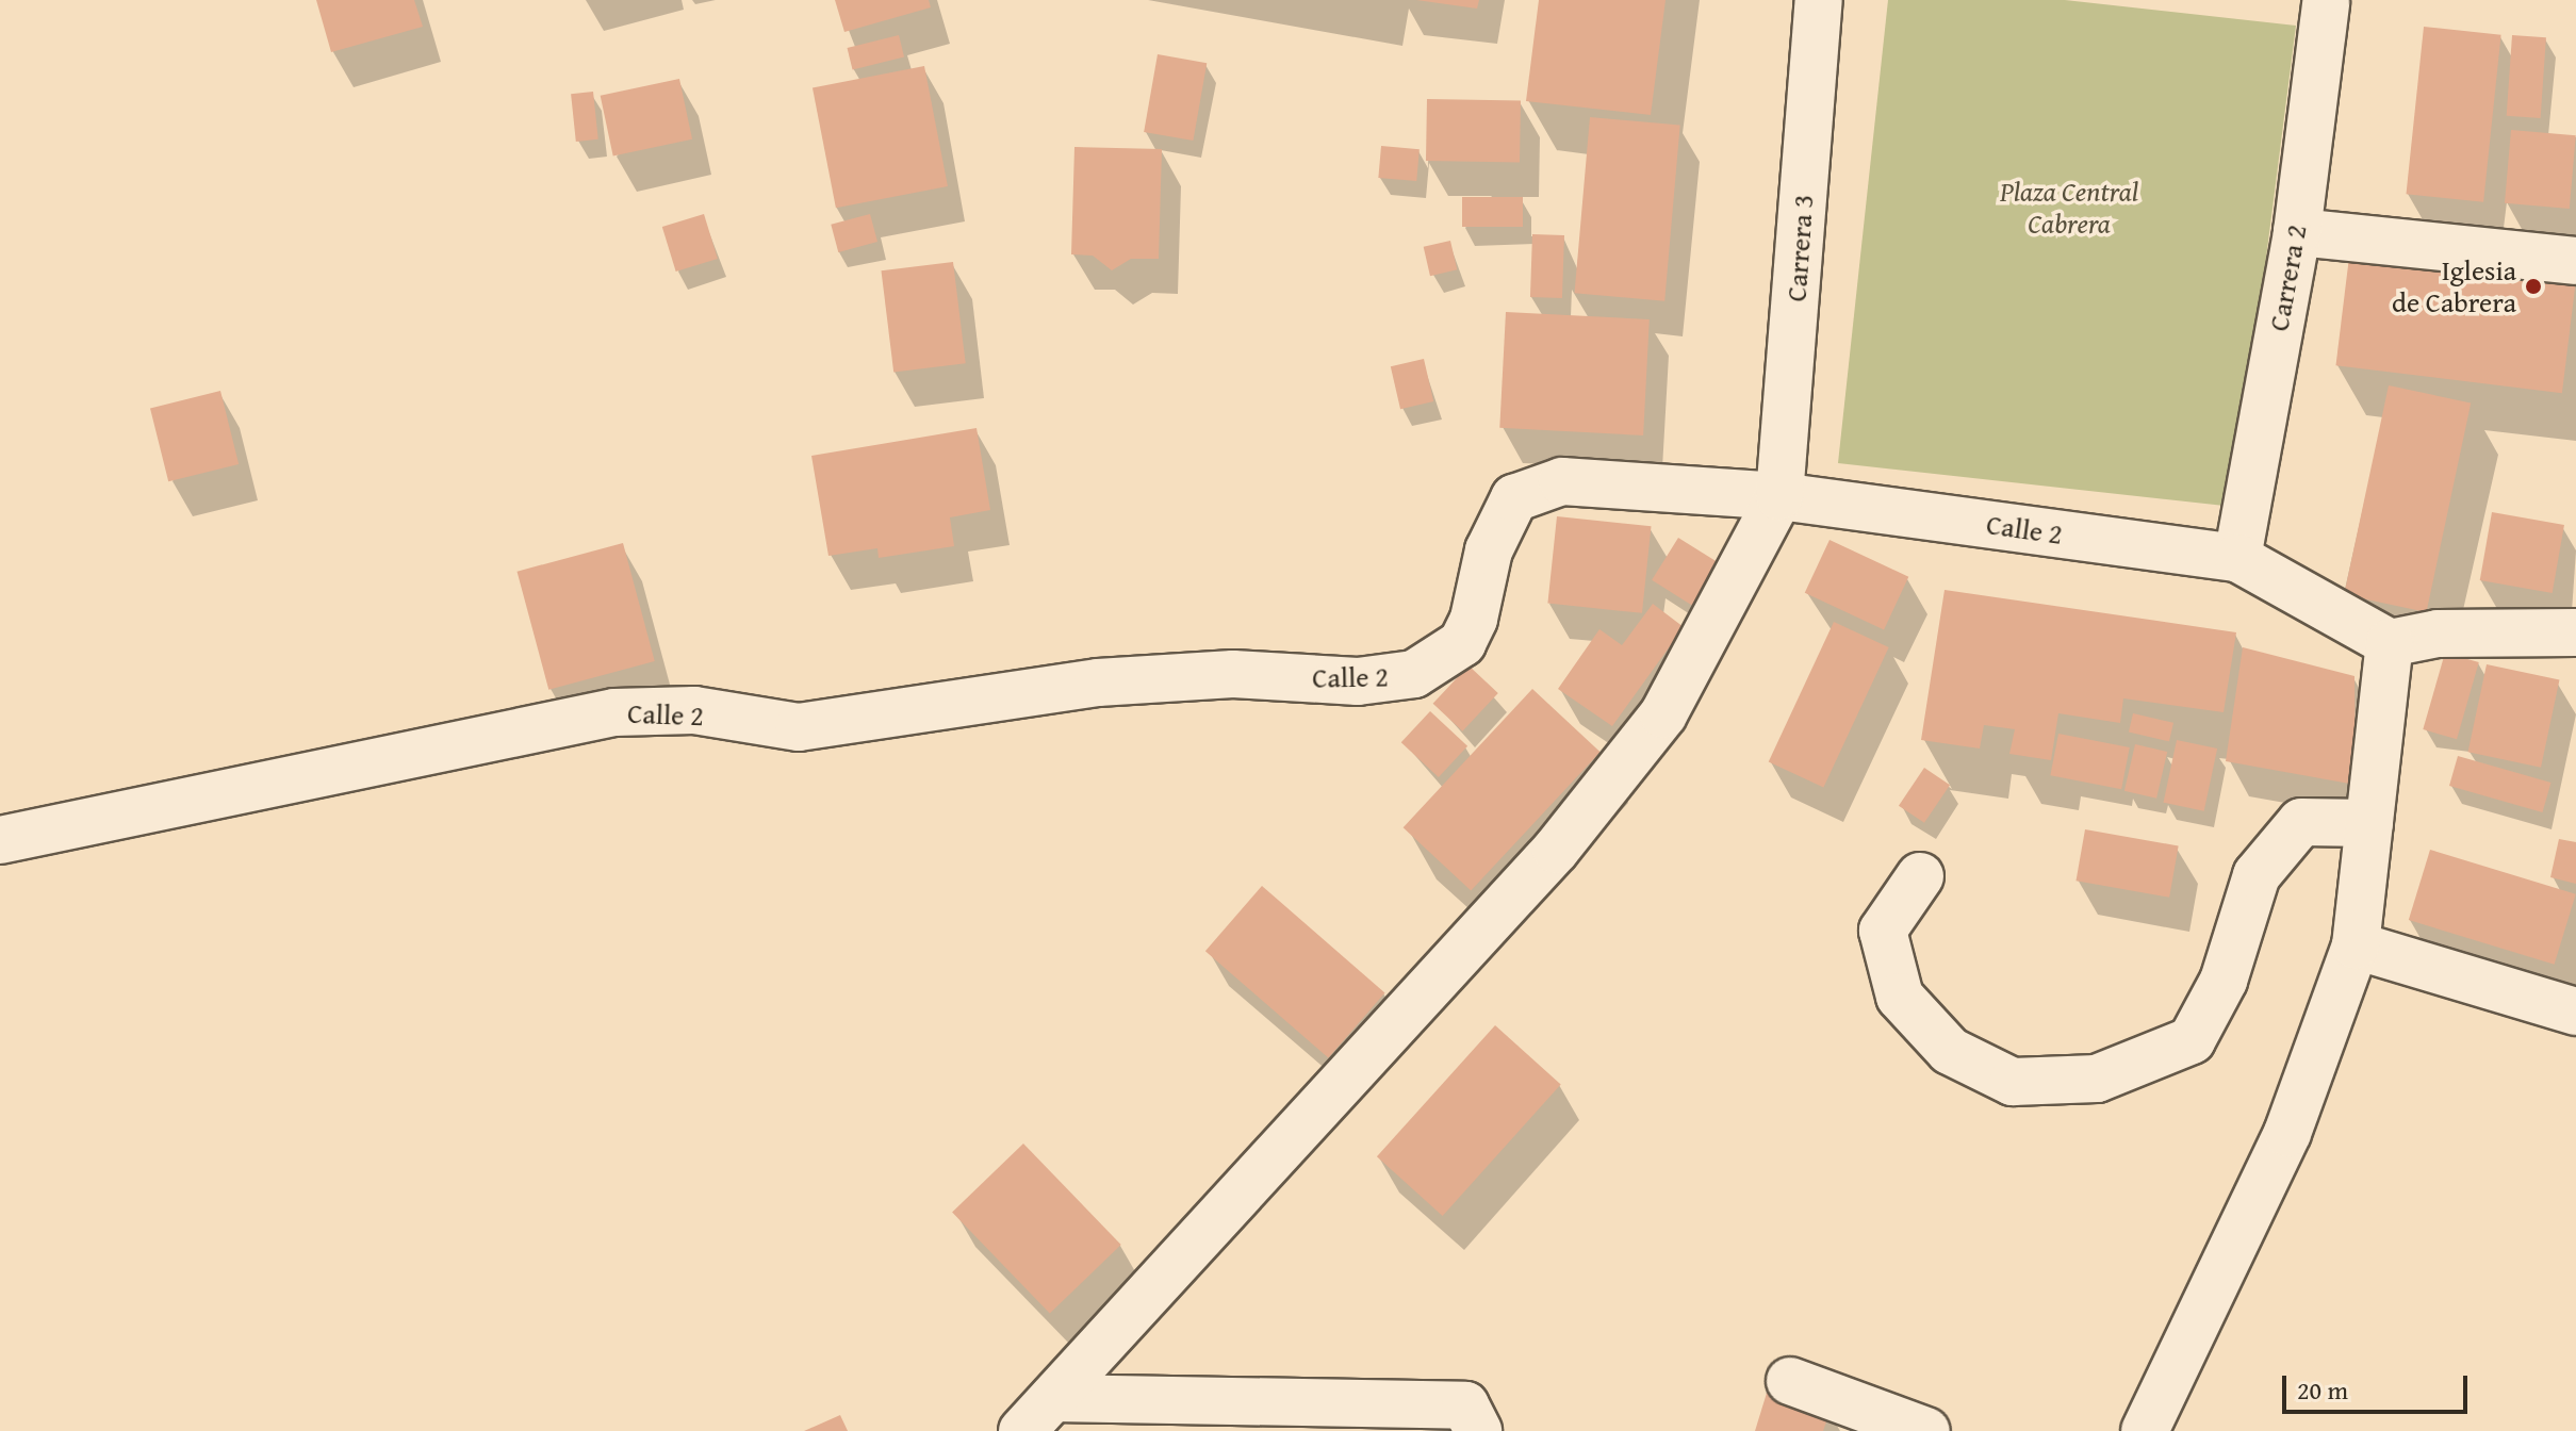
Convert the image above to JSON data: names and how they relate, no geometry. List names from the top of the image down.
{
  "streets": {
    "street": ["Carrera 3", "Carrera 2", "Calle 2"]
  },
  "crossings": [
    ["Carrera 3", "Calle 2"],
    ["Carrera 2", "Calle 2"]
  ],
  "parks": ["Plaza Central Cabrera"],
  "places": ["Iglesia de Cabrera"],
  "scale_bar": "20 m"
}
